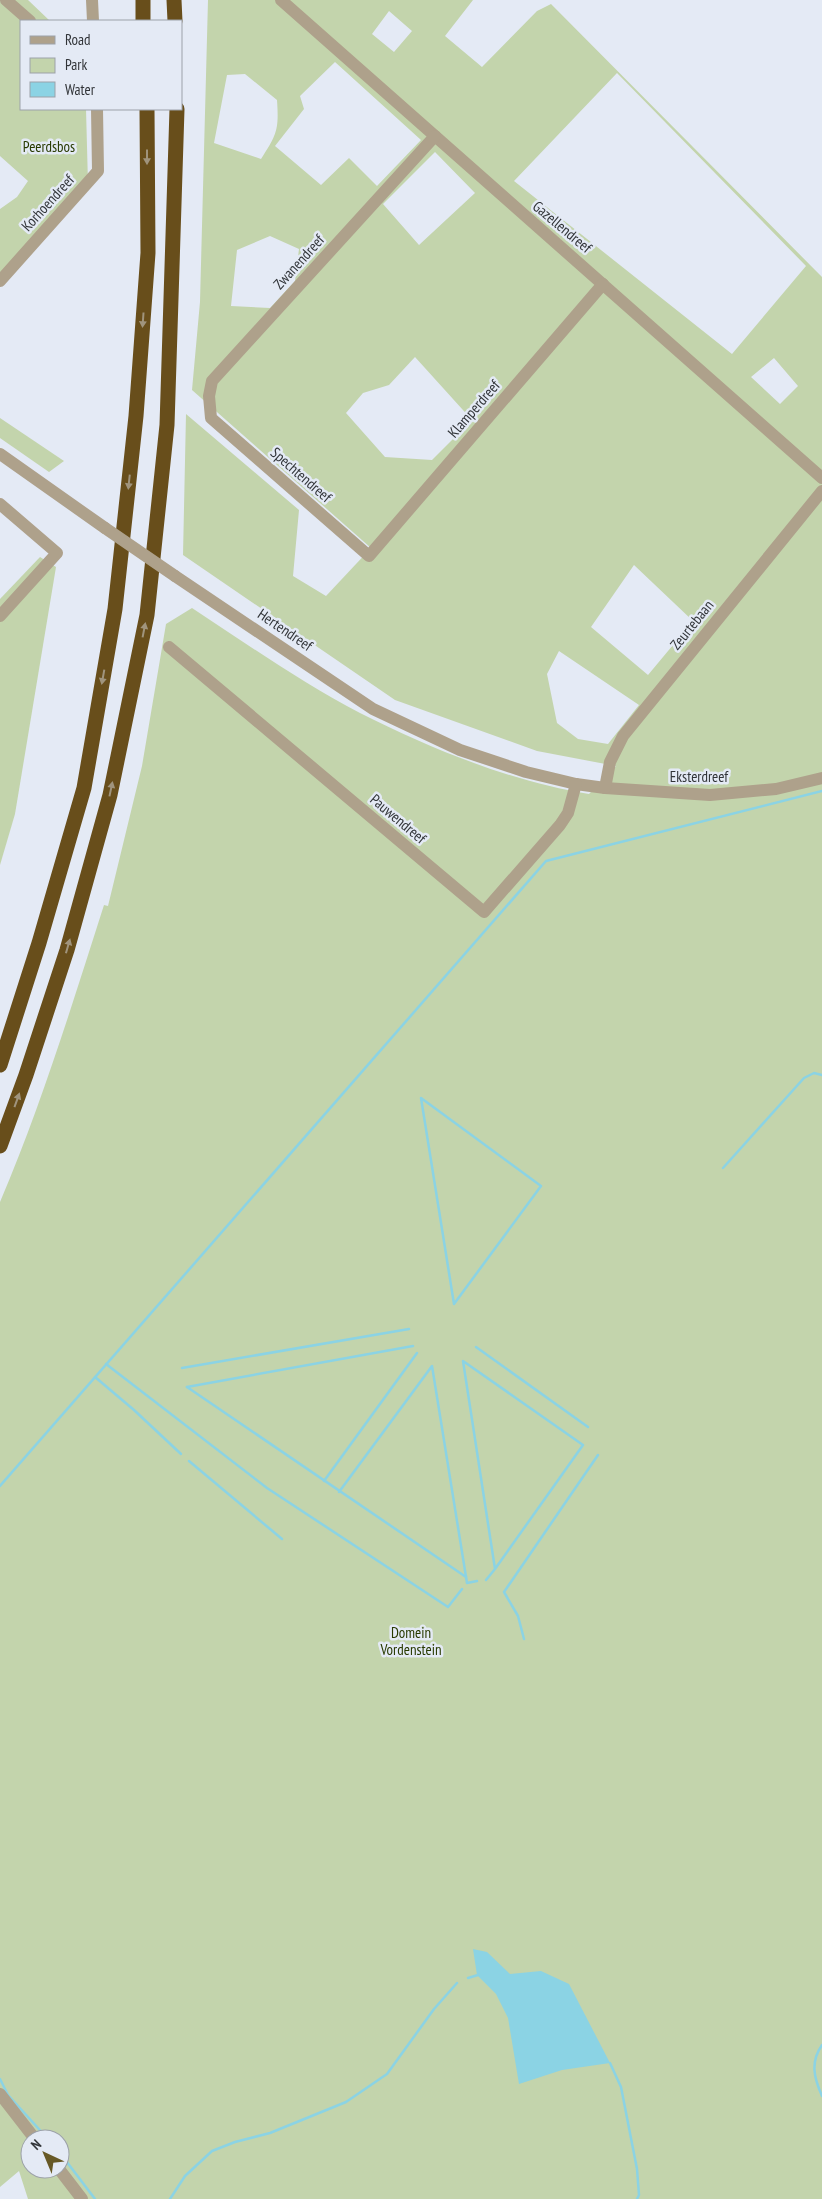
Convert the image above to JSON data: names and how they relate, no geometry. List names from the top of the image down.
{
  "streets": {
    "street": [
      "Korhoendreef",
      "Gazellendreef",
      "Zwanendreef",
      "Klamperdreef",
      "Spechtendreef",
      "Zeurtebaan",
      "Hertendreef",
      "Eksterdreef",
      "Pauwendreef"
    ]
  },
  "crossings": [
    ["Gazellendreef", "Zwanendreef"],
    ["Gazellendreef", "Klamperdreef"],
    ["Zwanendreef", "Spechtendreef"],
    ["Klamperdreef", "Spechtendreef"],
    ["Zeurtebaan", "Eksterdreef"],
    ["Hertendreef", "Eksterdreef"],
    ["Hertendreef", "Pauwendreef"],
    ["Eksterdreef", "Pauwendreef"]
  ],
  "parks": ["Peerdsbos", "Domein Vordenstein"],
  "legend": ["Road", "Park", "Water"],
  "north": "top left"
}
